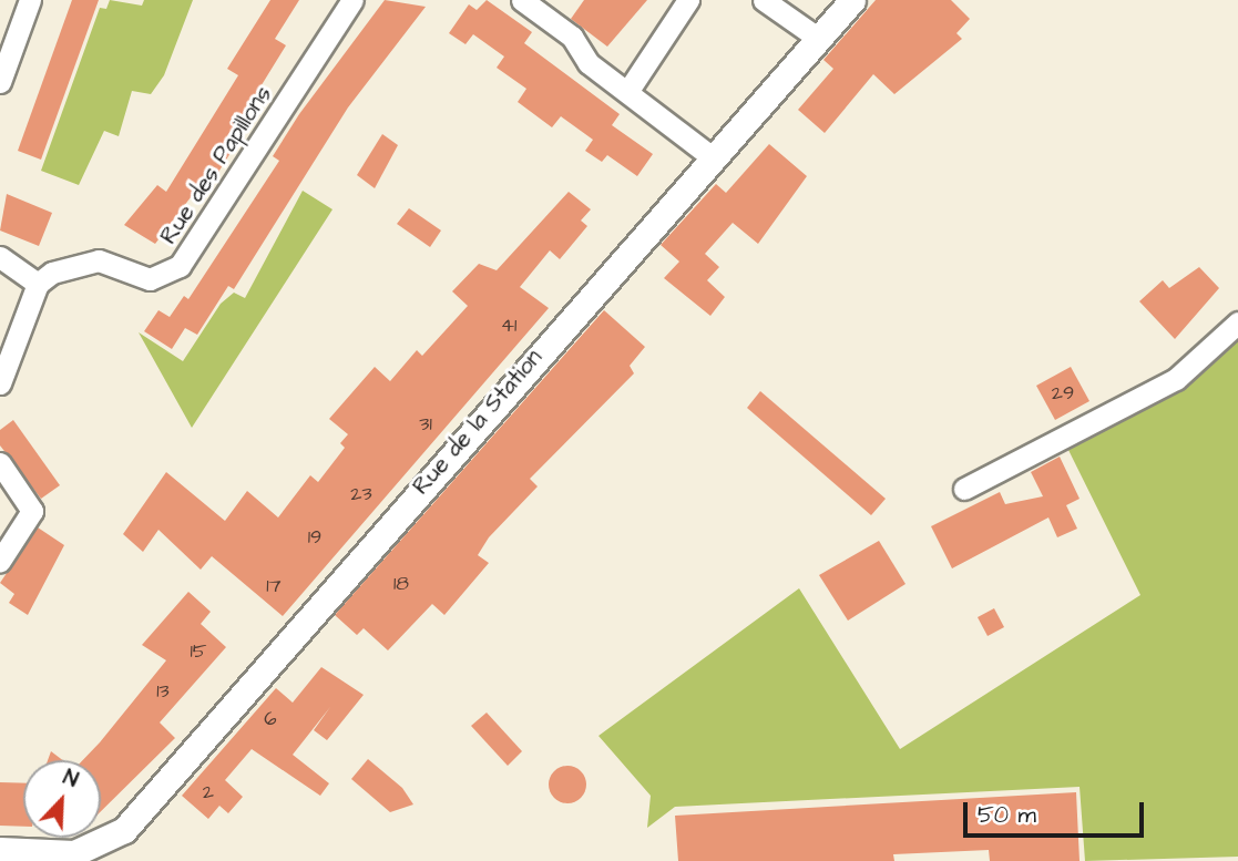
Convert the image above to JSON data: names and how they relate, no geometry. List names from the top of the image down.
{
  "streets": {
    "street": ["Rue des Papillons", "Rue de la Station"]
  },
  "house_numbers": [
    "41",
    "29",
    "31",
    "23",
    "19",
    "18",
    "17",
    "15",
    "13",
    "6",
    "2"
  ],
  "scale_bar": "50 m",
  "north": "top right"
}
